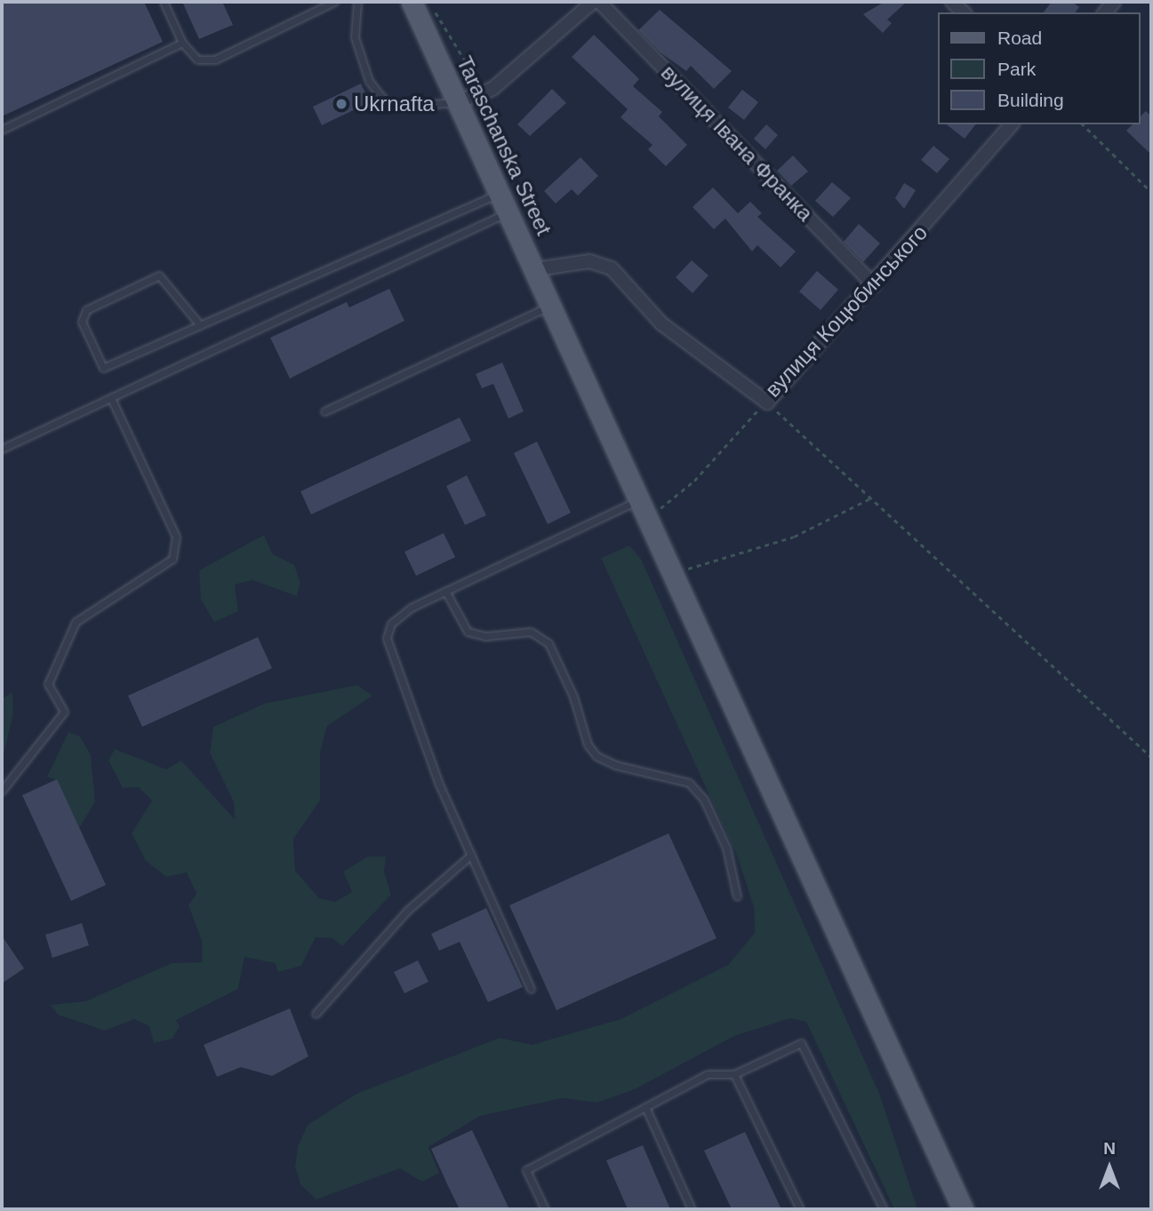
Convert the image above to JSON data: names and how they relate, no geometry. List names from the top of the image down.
{
  "streets": {
    "main road": ["Taraschanska Street"],
    "street": ["вулиця Івана Франка", "вулиця Коцюбинського"]
  },
  "crossings": [
    ["вулиця Івана Франка", "вулиця Коцюбинського"],
    ["Taraschanska Street", "вулиця Коцюбинського"]
  ],
  "places": ["Ukrnafta"],
  "legend": ["Road", "Park", "Building"],
  "north": "top"
}
